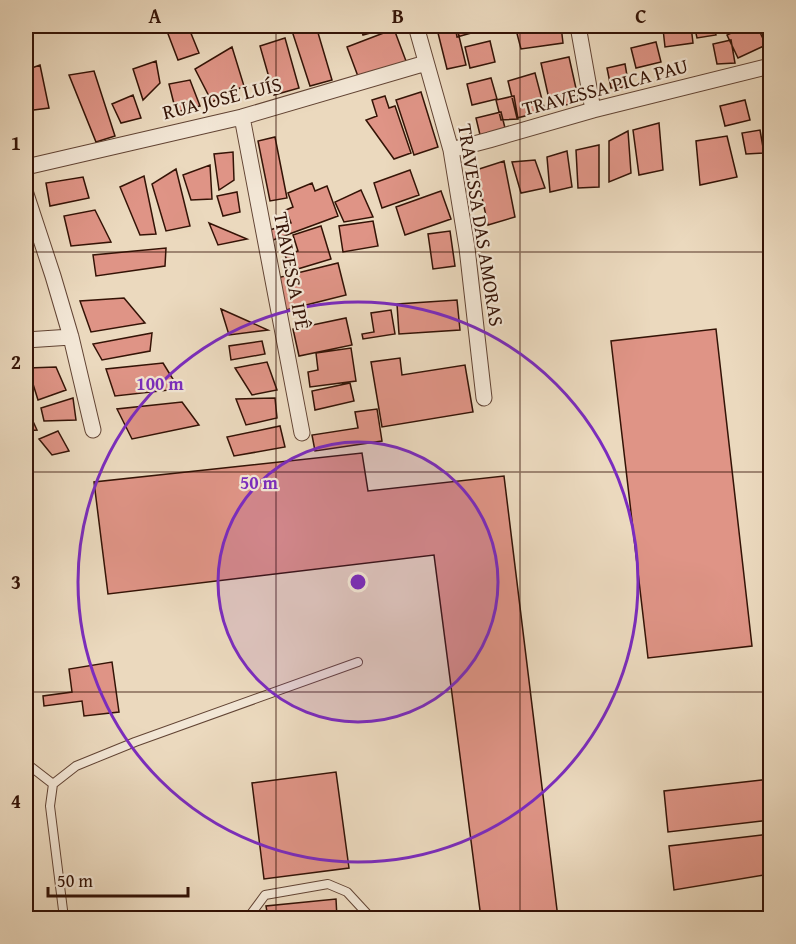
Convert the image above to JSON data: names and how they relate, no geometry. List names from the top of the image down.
{
  "streets": {
    "street": [
      "TRAVESSA PICA PAU",
      "RUA JOSÉ LUÍS",
      "TRAVESSA DAS AMORAS",
      "TRAVESSA IPÊ"
    ]
  },
  "crossings": [
    ["TRAVESSA PICA PAU", "TRAVESSA DAS AMORAS"],
    ["RUA JOSÉ LUÍS", "TRAVESSA DAS AMORAS"],
    ["RUA JOSÉ LUÍS", "TRAVESSA IPÊ"]
  ],
  "scale_bar": "50 m",
  "grid": {
    "columns": ["A", "B", "C"],
    "rows": [
      "1",
      "2",
      "3",
      "4"
    ]
  },
  "rings": ["100 m", "50 m"]
}
